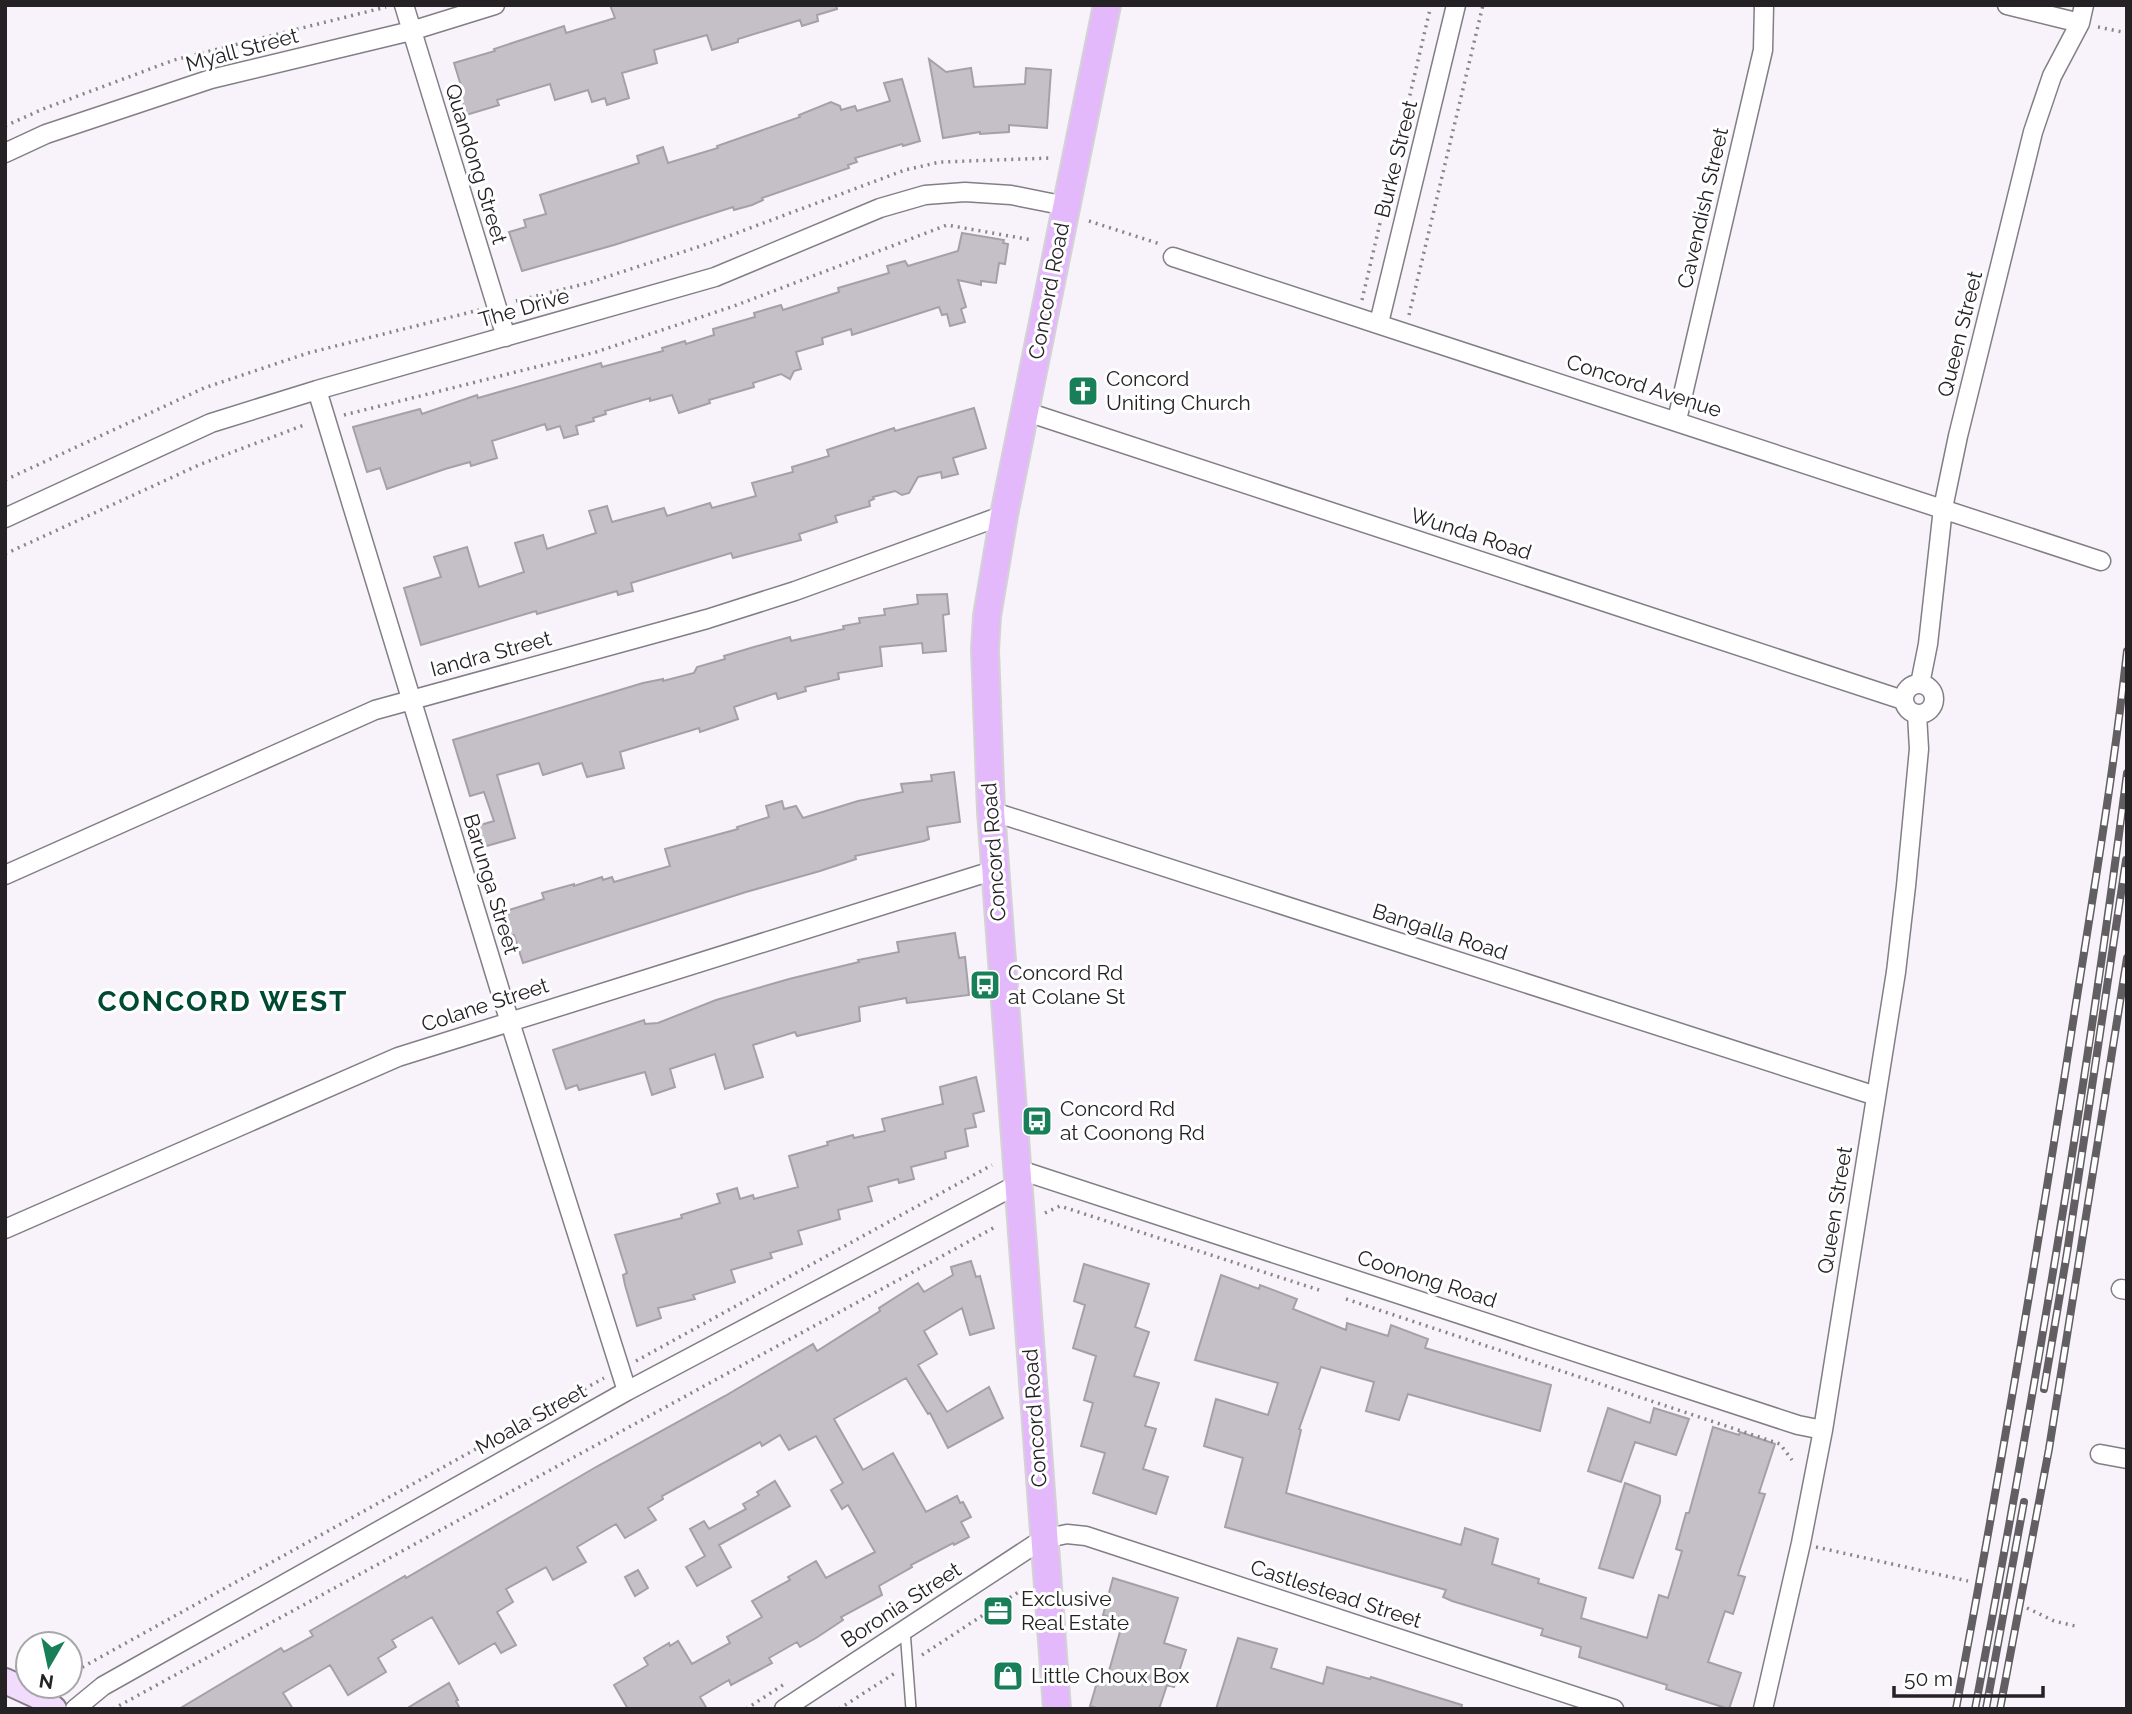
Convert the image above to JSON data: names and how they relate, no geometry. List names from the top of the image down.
{
  "streets": {
    "main road": ["Concord Road"],
    "street": [
      "Myall Street",
      "Burke Street",
      "Quandong Street",
      "Cavendish Street",
      "The Drive",
      "Queen Street",
      "Concord Avenue",
      "Wunda Road",
      "Iandra Street",
      "Barunga Street",
      "Bangalla Road",
      "Colane Street",
      "Coonong Road",
      "Moala Street",
      "Castlestead Street",
      "Boronia Street"
    ]
  },
  "crossings": [
    ["Myall Street", "Quandong Street"],
    ["Burke Street", "Concord Avenue"],
    ["Quandong Street", "The Drive"],
    ["Cavendish Street", "Concord Avenue"],
    ["Concord Road", "The Drive"],
    ["Concord Road", "Wunda Road"],
    ["Concord Road", "Iandra Street"],
    ["Concord Road", "Bangalla Road"],
    ["Concord Road", "Colane Street"],
    ["Concord Road", "Coonong Road"],
    ["Concord Road", "Moala Street"],
    ["Concord Road", "Castlestead Street"],
    ["Concord Road", "Boronia Street"],
    ["The Drive", "Barunga Street"],
    ["Queen Street", "Concord Avenue"],
    ["Queen Street", "Wunda Road"],
    ["Queen Street", "Bangalla Road"],
    ["Queen Street", "Coonong Road"],
    ["Iandra Street", "Barunga Street"],
    ["Barunga Street", "Colane Street"],
    ["Barunga Street", "Moala Street"],
    ["Coonong Road", "Moala Street"],
    ["Castlestead Street", "Boronia Street"]
  ],
  "districts": ["CONCORD WEST"],
  "places": {
    "church": ["Concord Uniting Church"],
    "bus stop": ["Concord Rd at Colane St", "Concord Rd at Coonong Rd"],
    "office": ["Exclusive Real Estate"],
    "shop": ["Little Choux Box"]
  },
  "scale_bar": "50 m",
  "north": "bottom"
}
